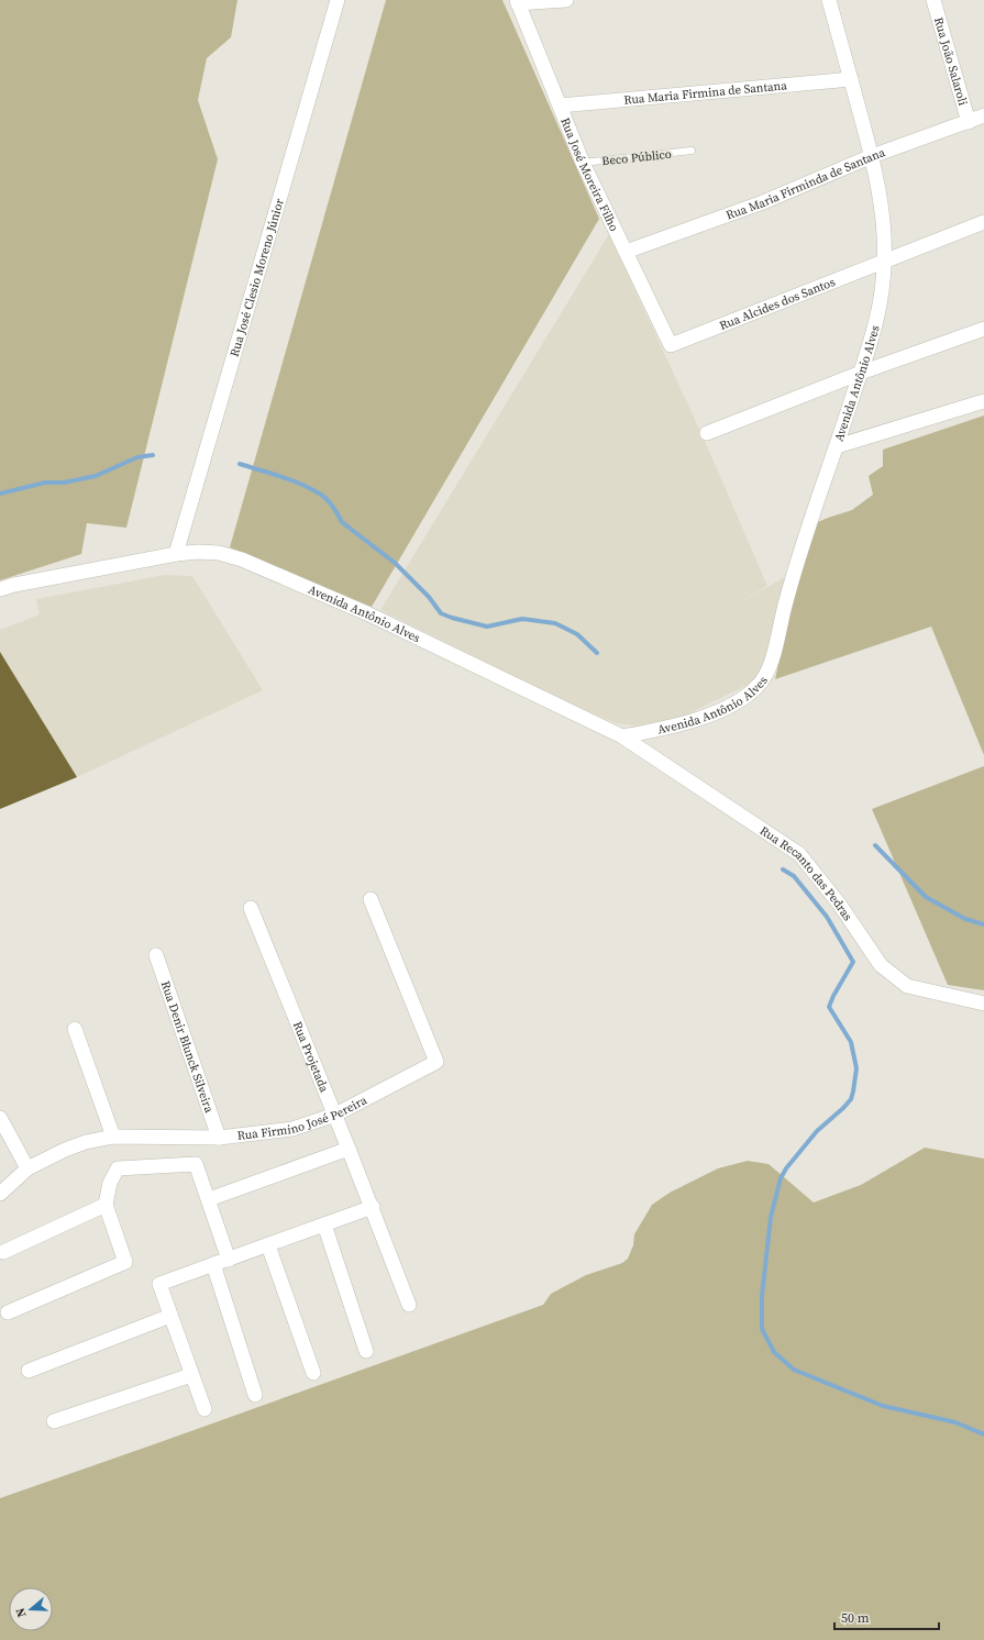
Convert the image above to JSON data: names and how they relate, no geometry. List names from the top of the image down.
{
  "streets": {
    "street": [
      "Rua João Salaroli",
      "Rua Maria Firmina de Santana",
      "Rua José Moreira Filho",
      "Rua Maria Firminda de Santana",
      "Rua José Clesio Moreno Júnior",
      "Rua Alcides dos Santos",
      "Avenida Antônio Alves",
      "Rua Recanto das Pedras",
      "Rua Denir Blunck Silveira",
      "Rua Projetada",
      "Rua Firmino José Pereira"
    ],
    "lane": ["Beco Público"]
  },
  "crossings": [
    ["Rua João Salaroli", "Rua Maria Firminda de Santana"],
    ["Rua Maria Firmina de Santana", "Rua José Moreira Filho"],
    ["Rua Maria Firmina de Santana", "Avenida Antônio Alves"],
    ["Beco Público", "Rua José Moreira Filho"],
    ["Rua José Moreira Filho", "Rua Maria Firminda de Santana"],
    ["Rua José Moreira Filho", "Rua Alcides dos Santos"],
    ["Rua Maria Firminda de Santana", "Avenida Antônio Alves"],
    ["Rua José Clesio Moreno Júnior", "Avenida Antônio Alves"],
    ["Rua Alcides dos Santos", "Avenida Antônio Alves"],
    ["Avenida Antônio Alves", "Rua Recanto das Pedras"],
    ["Rua Denir Blunck Silveira", "Rua Firmino José Pereira"],
    ["Rua Projetada", "Rua Firmino José Pereira"]
  ],
  "scale_bar": "50 m",
  "north": "left"
}
